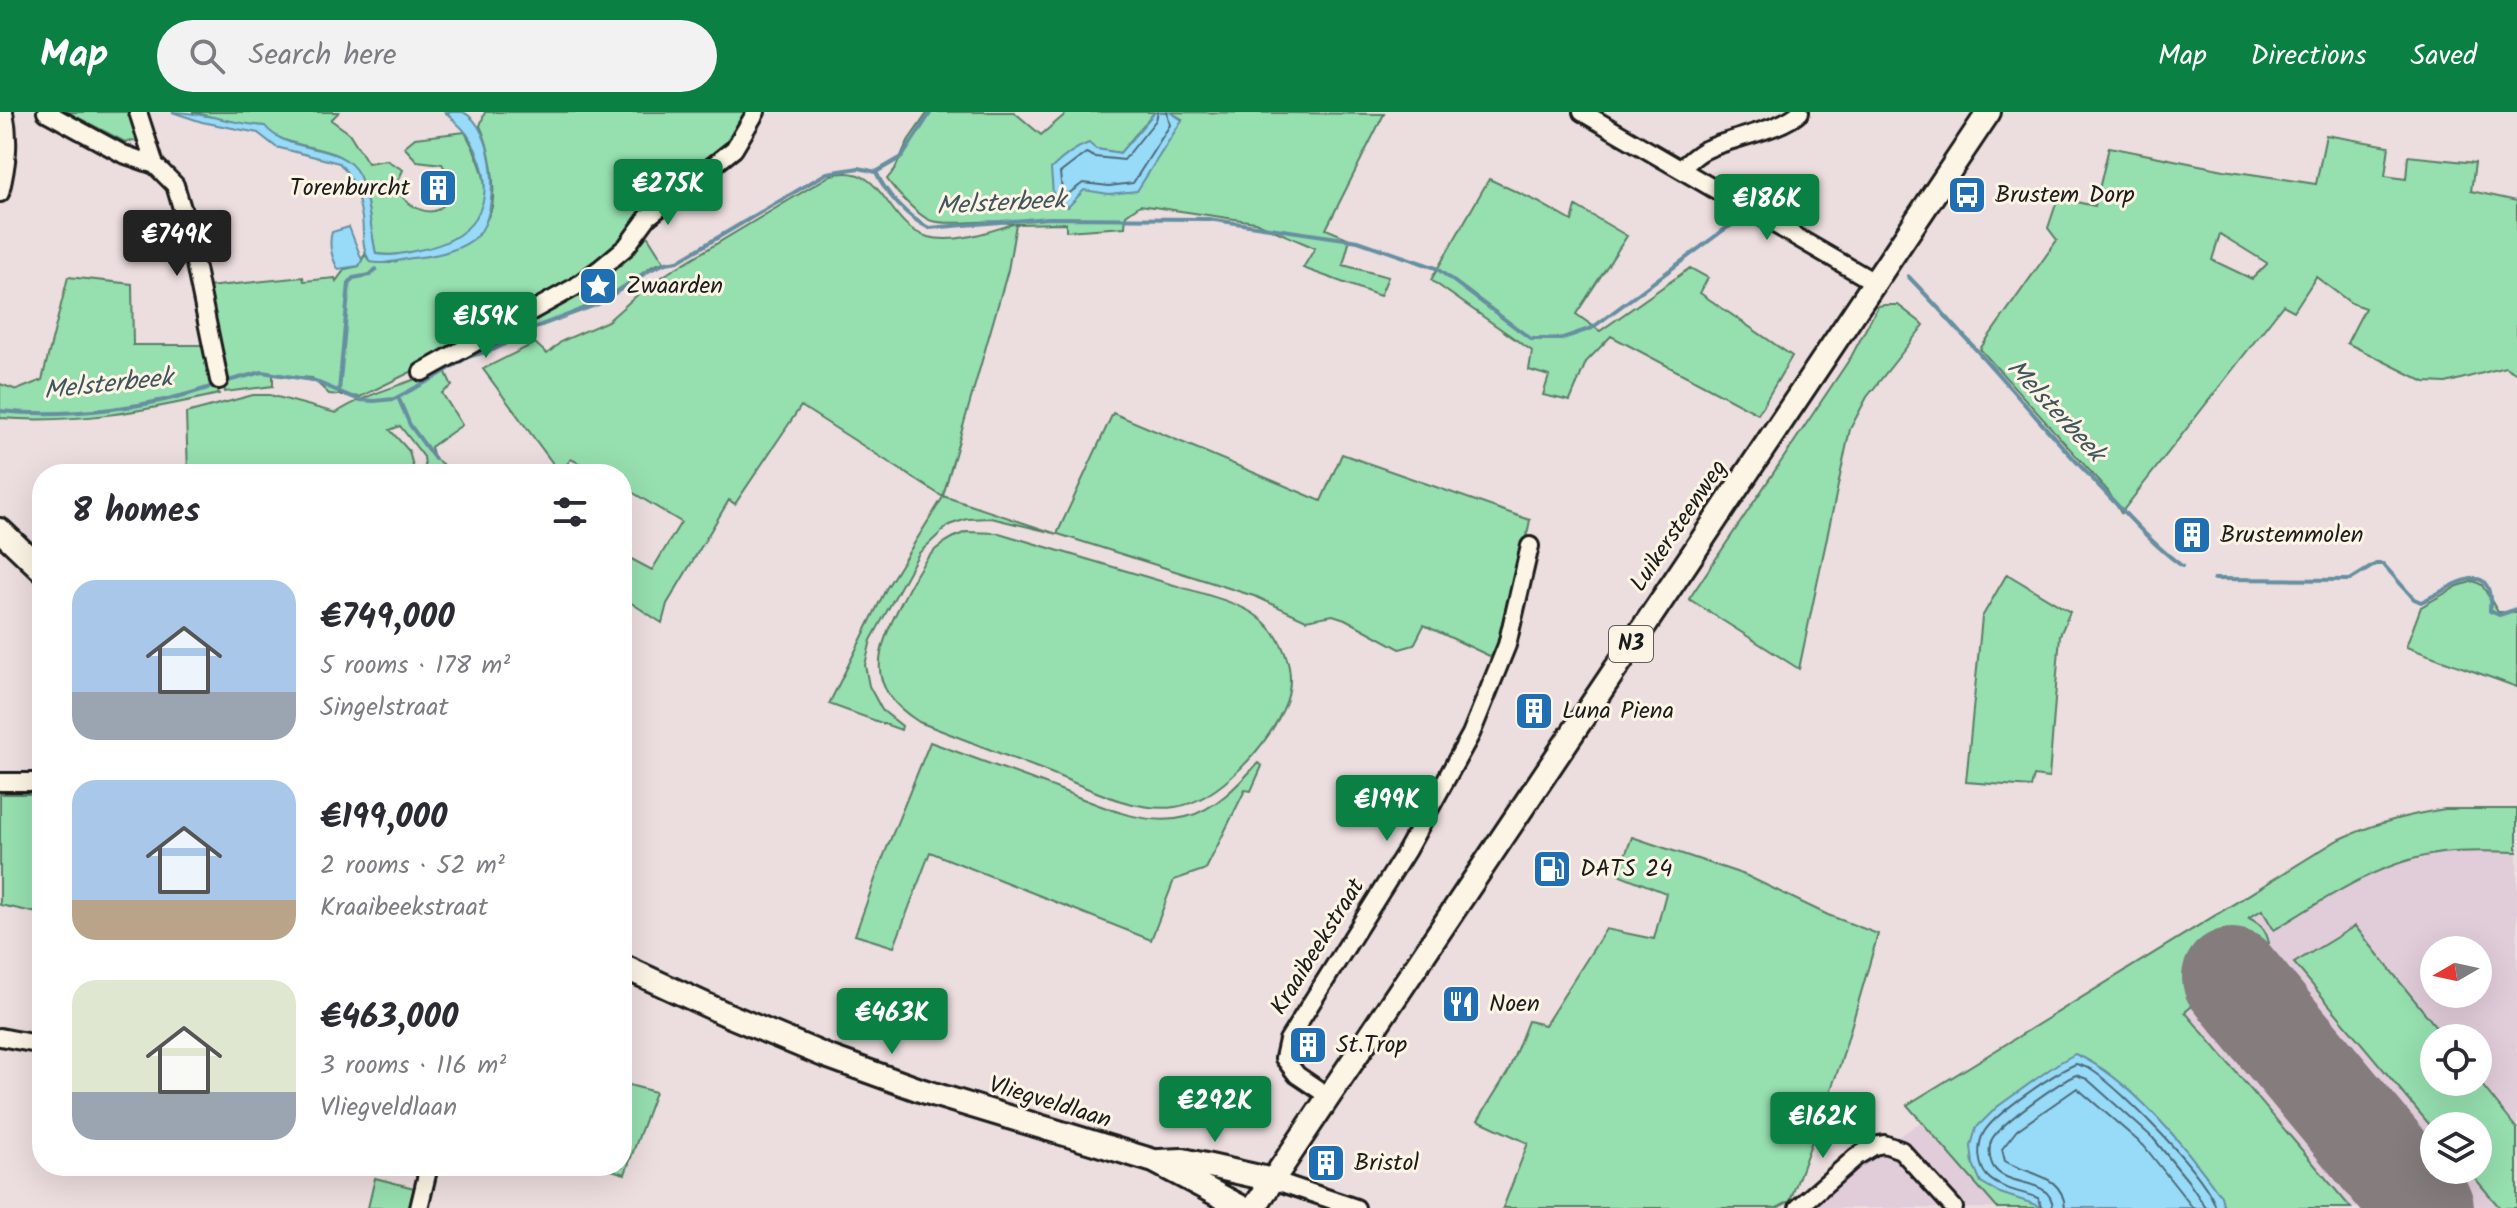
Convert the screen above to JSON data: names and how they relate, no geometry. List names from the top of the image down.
{
  "streets": {
    "main road": ["Luikersteenweg", "N3", "Vliegveldlaan"],
    "street": ["Kraaibeekstraat"]
  },
  "crossings": [
    ["Luikersteenweg", "Kraaibeekstraat"],
    ["Luikersteenweg", "Vliegveldlaan"]
  ],
  "water": ["Melsterbeek"],
  "places": {
    "building": [
      "Torenburcht",
      "Brustemmolen",
      "Luna Piena",
      "St.Trop",
      "Bristol"
    ],
    "bus stop": ["Brustem Dorp"],
    "place": ["Zwaarden"],
    "fuel station": ["DATS 24"],
    "restaurant": ["Noen"]
  },
  "north": "left",
  "page": {
    "header": "Map",
    "search": "Search here",
    "nav": ["Map", "Directions", "Saved"],
    "price": [
      "€275K",
      "€186K",
      "€749K",
      "€159K",
      "€199K",
      "€463K",
      "€292K",
      "€162K"
    ],
    "heading": "8 homes",
    "list": [
      {
        "name": "€749,000",
        "note": "5 rooms · 178 m² · Singelstraat"
      },
      {
        "name": "€199,000",
        "note": "2 rooms · 52 m² · Kraaibeekstraat"
      },
      {
        "name": "€463,000",
        "note": "3 rooms · 116 m² · Vliegveldlaan"
      }
    ]
  }
}
